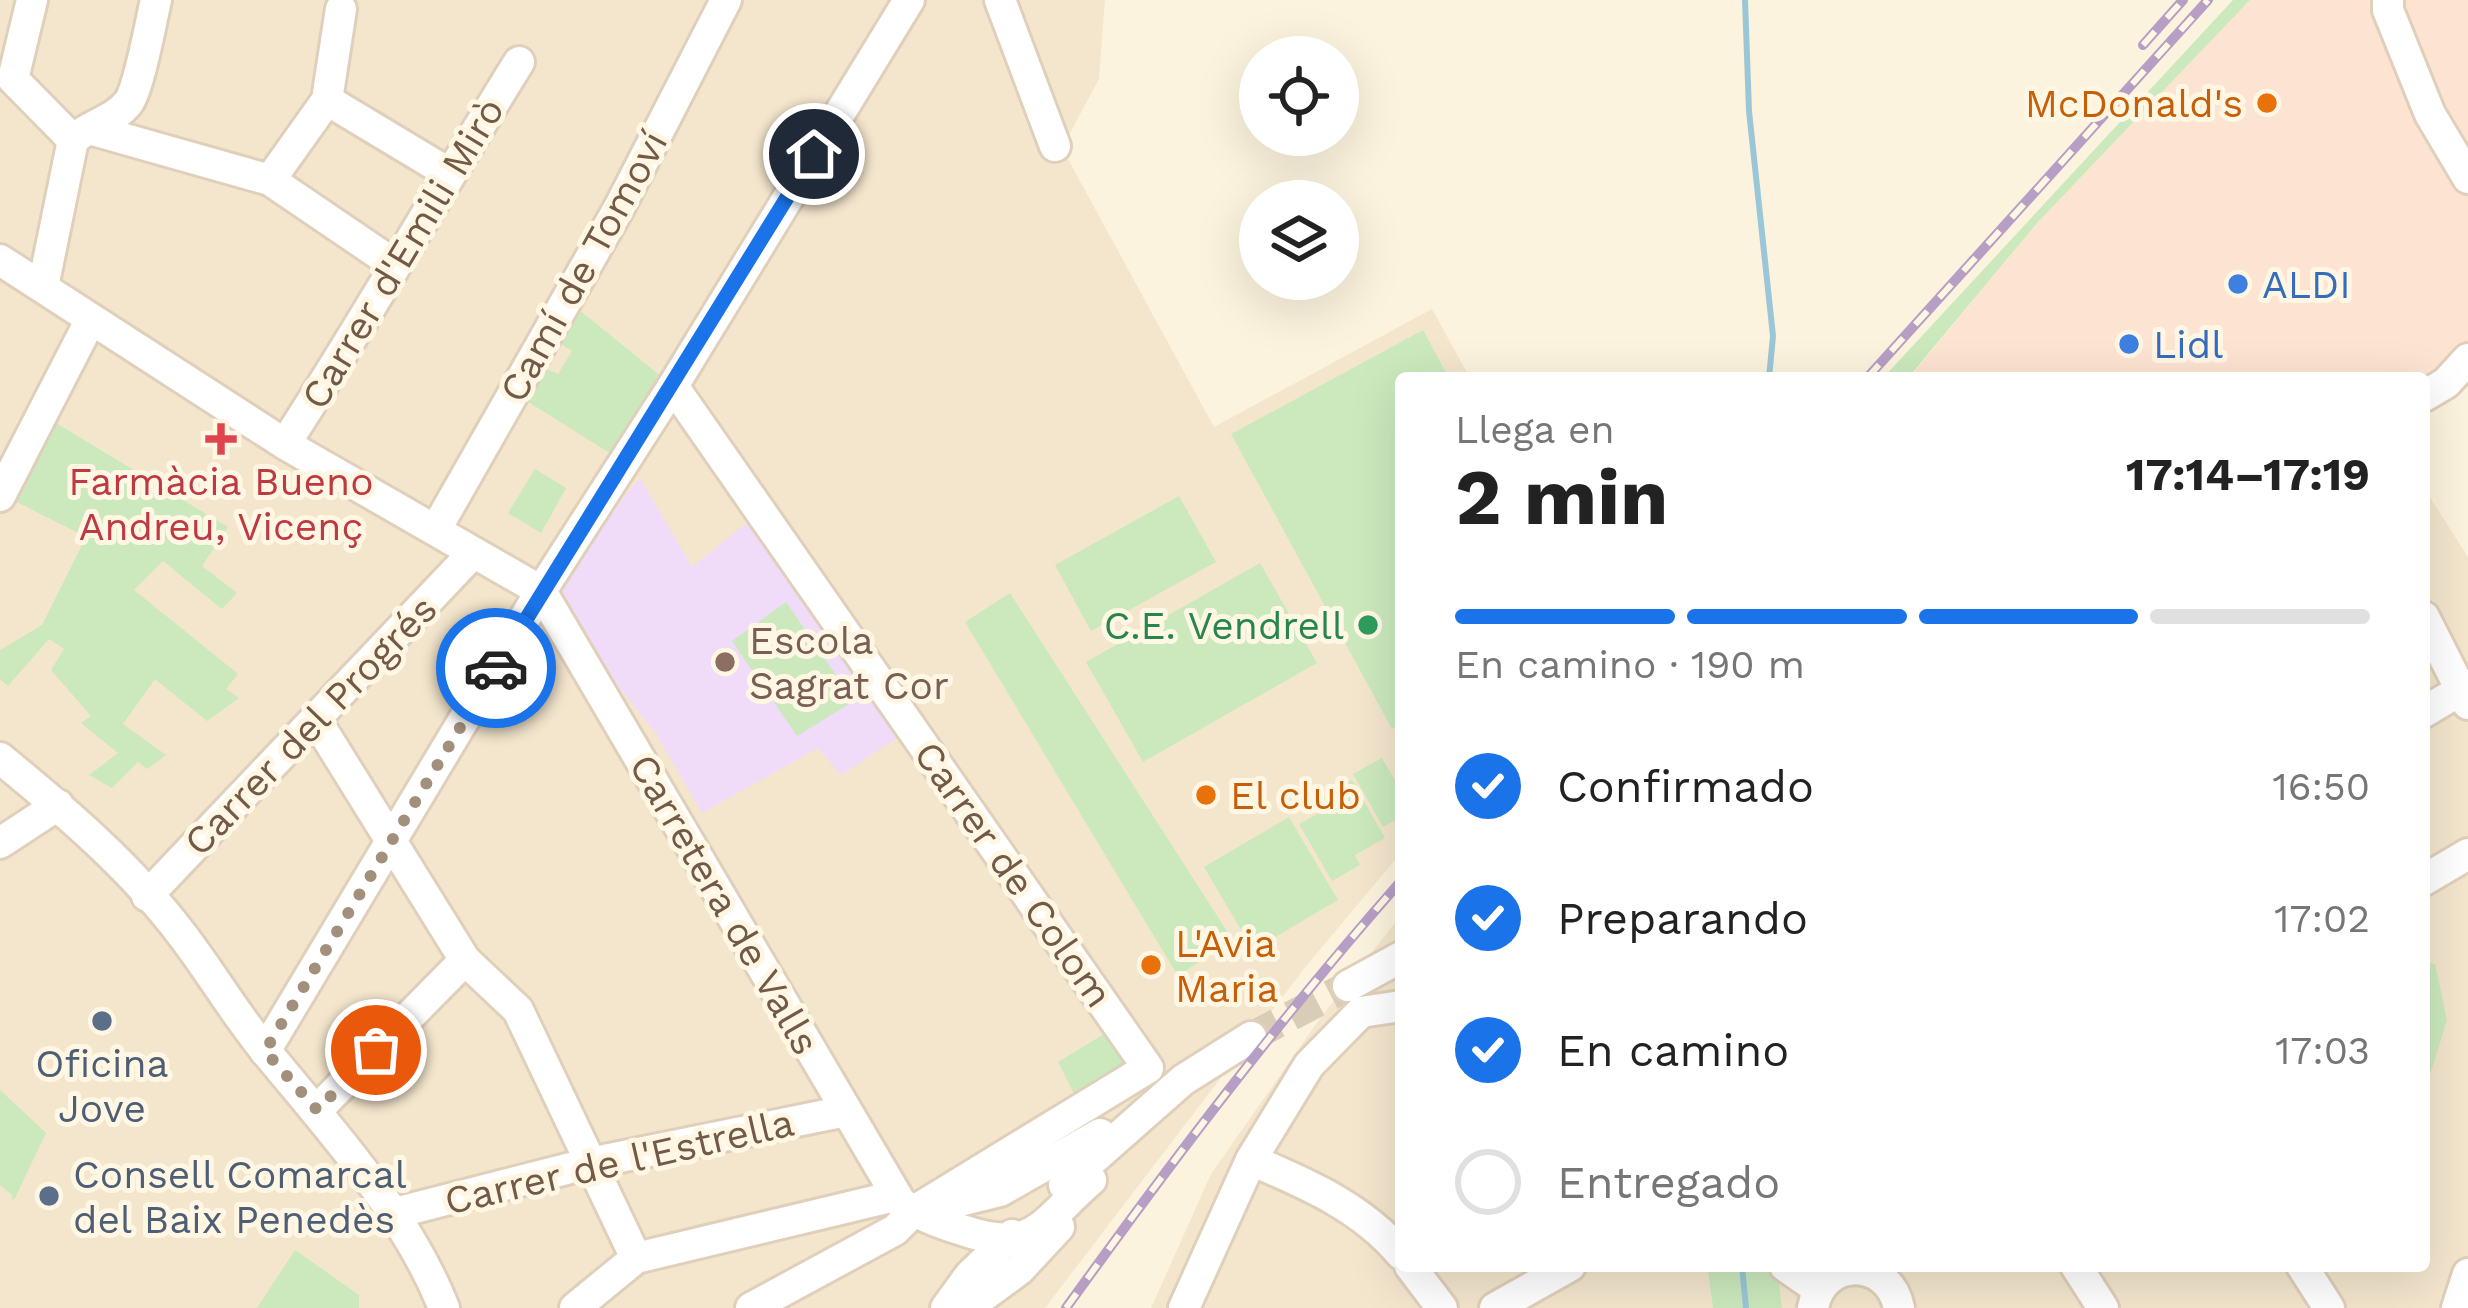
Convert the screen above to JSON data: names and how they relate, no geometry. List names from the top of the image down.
{
  "streets": {
    "street": [
      "Carrer d'Emili Mirò",
      "Camí de Tomoví",
      "Carrer del Progrés",
      "Carrer de Colom",
      "Carretera de Valls",
      "Carrer de l'Estrella"
    ]
  },
  "crossings": [
    ["Carrer de Colom", "Carretera de Valls"],
    ["Carretera de Valls", "Carrer de l'Estrella"]
  ],
  "places": {
    "other": [
      "McDonald's",
      "ALDI",
      "Lidl",
      "C.E. Vendrell",
      "Escola Sagrat Cor",
      "El club",
      "L'Avia Maria",
      "Oficina Jove",
      "Consell Comarcal del Baix Penedès"
    ],
    "health": ["Farmàcia Bueno Andreu, Vicenç"]
  },
  "page": {
    "heading": ["2 min", "Llega en", "17:14–17:19"],
    "bar": "En camino · 190 m",
    "list": [
      ["Confirmado", "16:50"],
      ["Preparando", "17:02"],
      ["En camino", "17:03"],
      "Entregado"
    ]
  }
}
